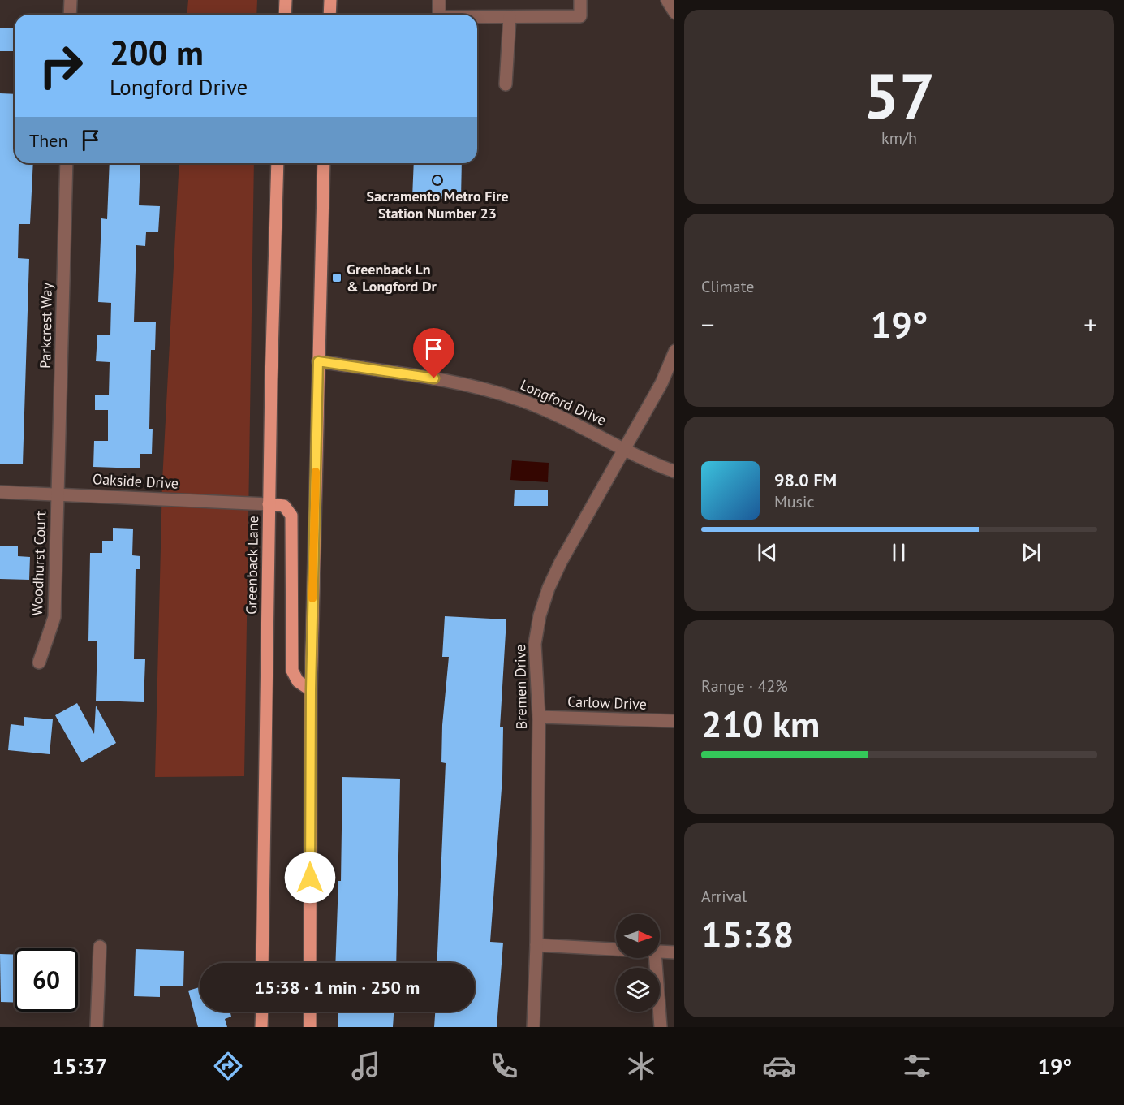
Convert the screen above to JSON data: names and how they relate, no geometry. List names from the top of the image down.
{
  "streets": {
    "main road": ["Greenback Lane"],
    "street": [
      "Parkcrest Way",
      "Longford Drive",
      "Oakside Drive",
      "Woodhurst Court",
      "Bremen Drive",
      "Carlow Drive"
    ]
  },
  "crossings": [
    ["Parkcrest Way", "Oakside Drive"],
    ["Parkcrest Way", "Woodhurst Court"],
    ["Longford Drive", "Bremen Drive"],
    ["Oakside Drive", "Woodhurst Court"],
    ["Oakside Drive", "Greenback Lane"],
    ["Bremen Drive", "Carlow Drive"]
  ],
  "places": {
    "other": ["Sacramento Metro Fire Station Number 23"],
    "transit": ["Greenback Ln & Longford Dr"]
  },
  "north": "right",
  "page": {
    "tile": [
      ["57", "km/h"],
      "Climate",
      ["Range · 42%", "210 km"],
      ["Arrival", "15:38"]
    ],
    "turn": ["200 m", "Longford Drive"],
    "then": "Then",
    "heat": ["−", "19°", "+"],
    "song": ["98.0 FM", "Music"],
    "limit": "60",
    "trip": "15:38 · 1 min · 250 m",
    "tabs": ["15:37", "19°"]
  }
}
